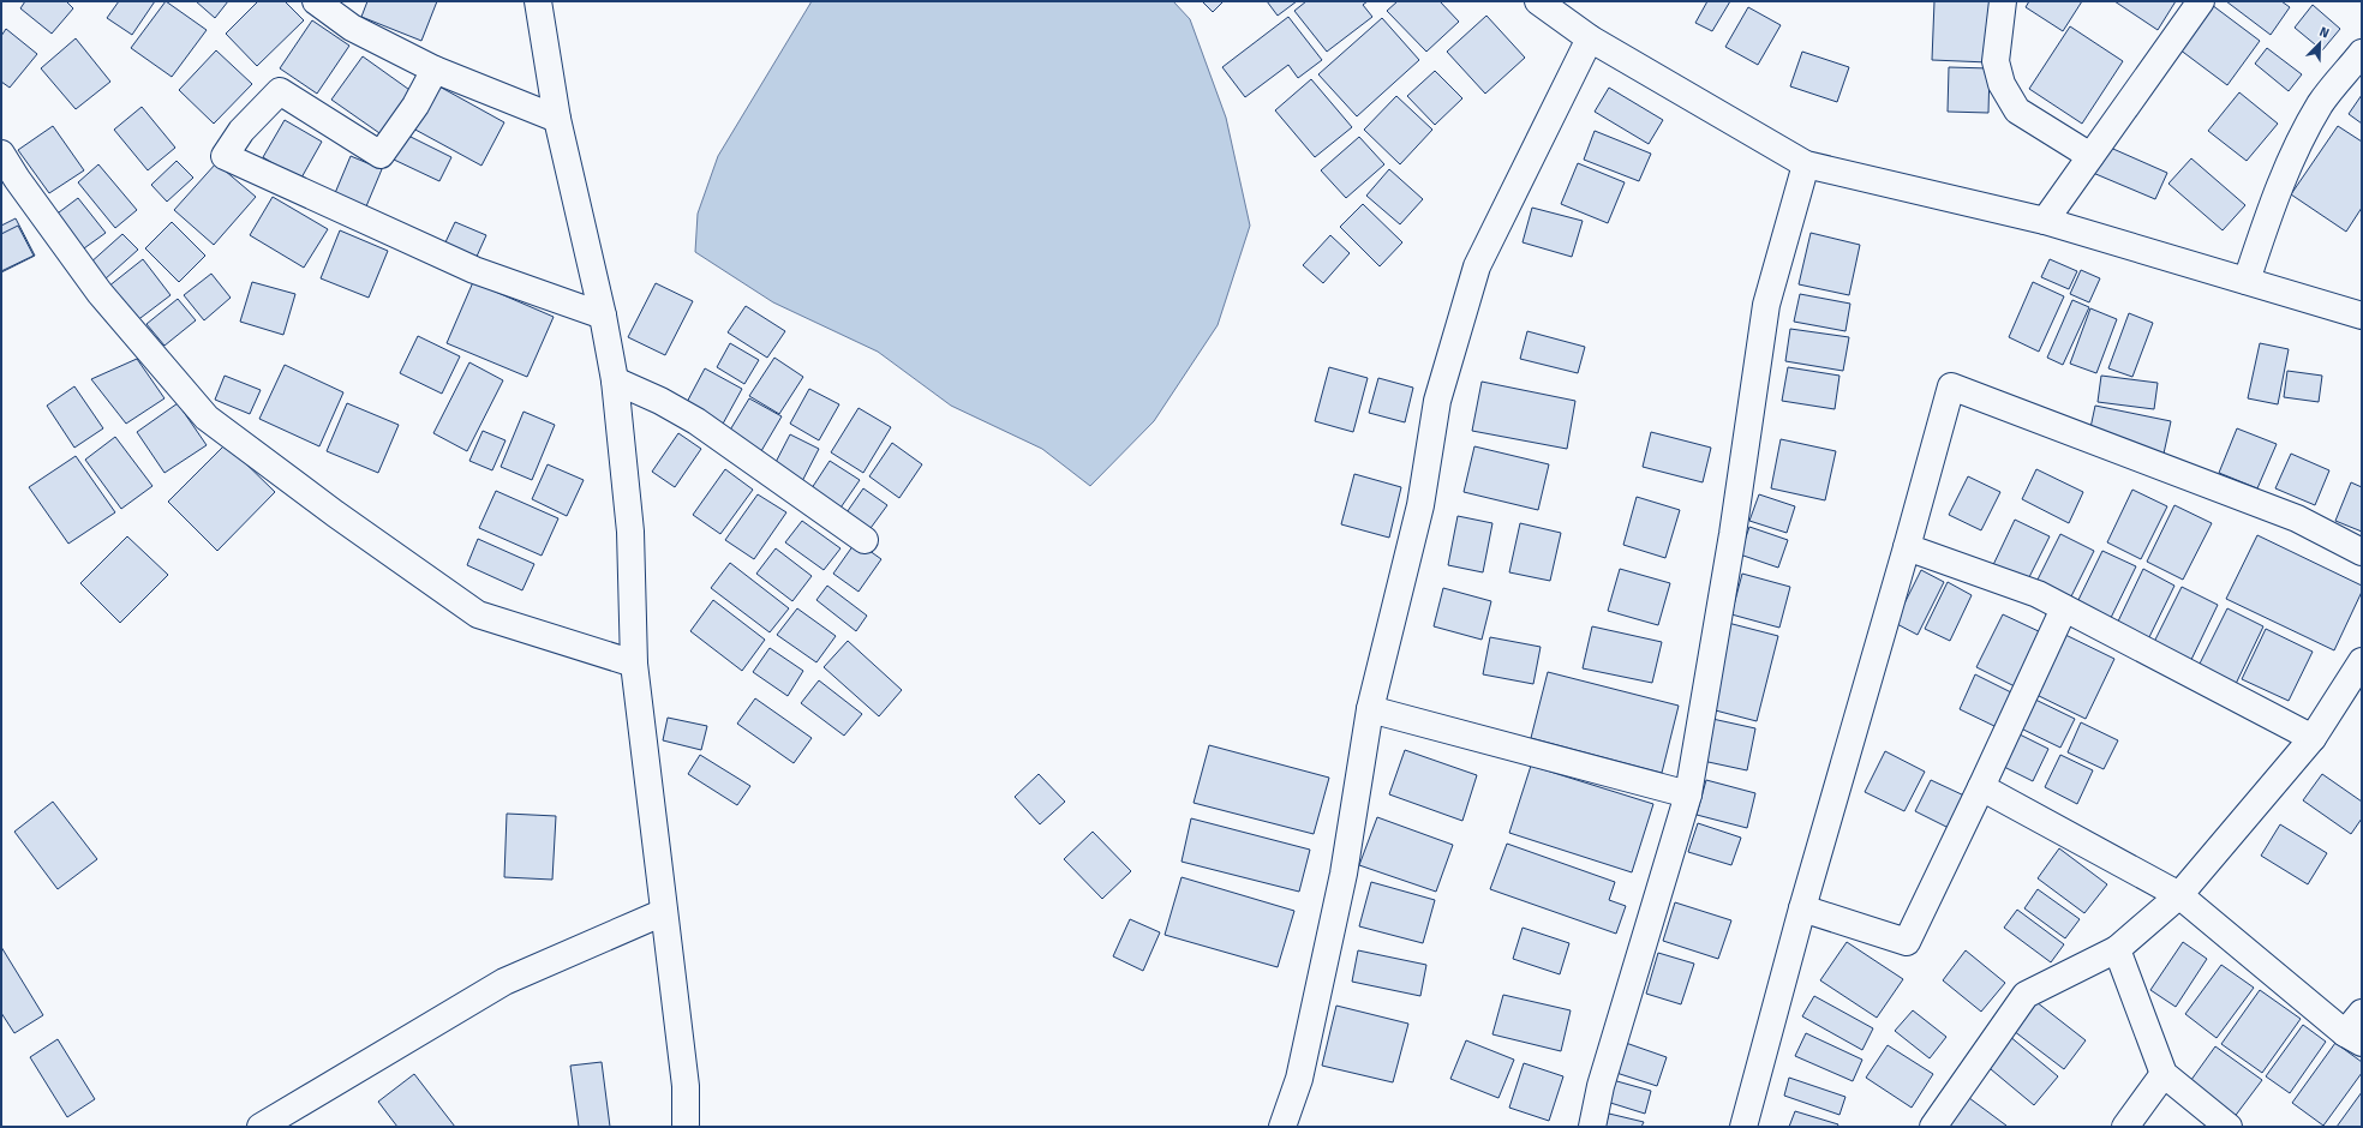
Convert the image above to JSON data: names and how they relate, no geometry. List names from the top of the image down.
{
  "north": "top right"
}
